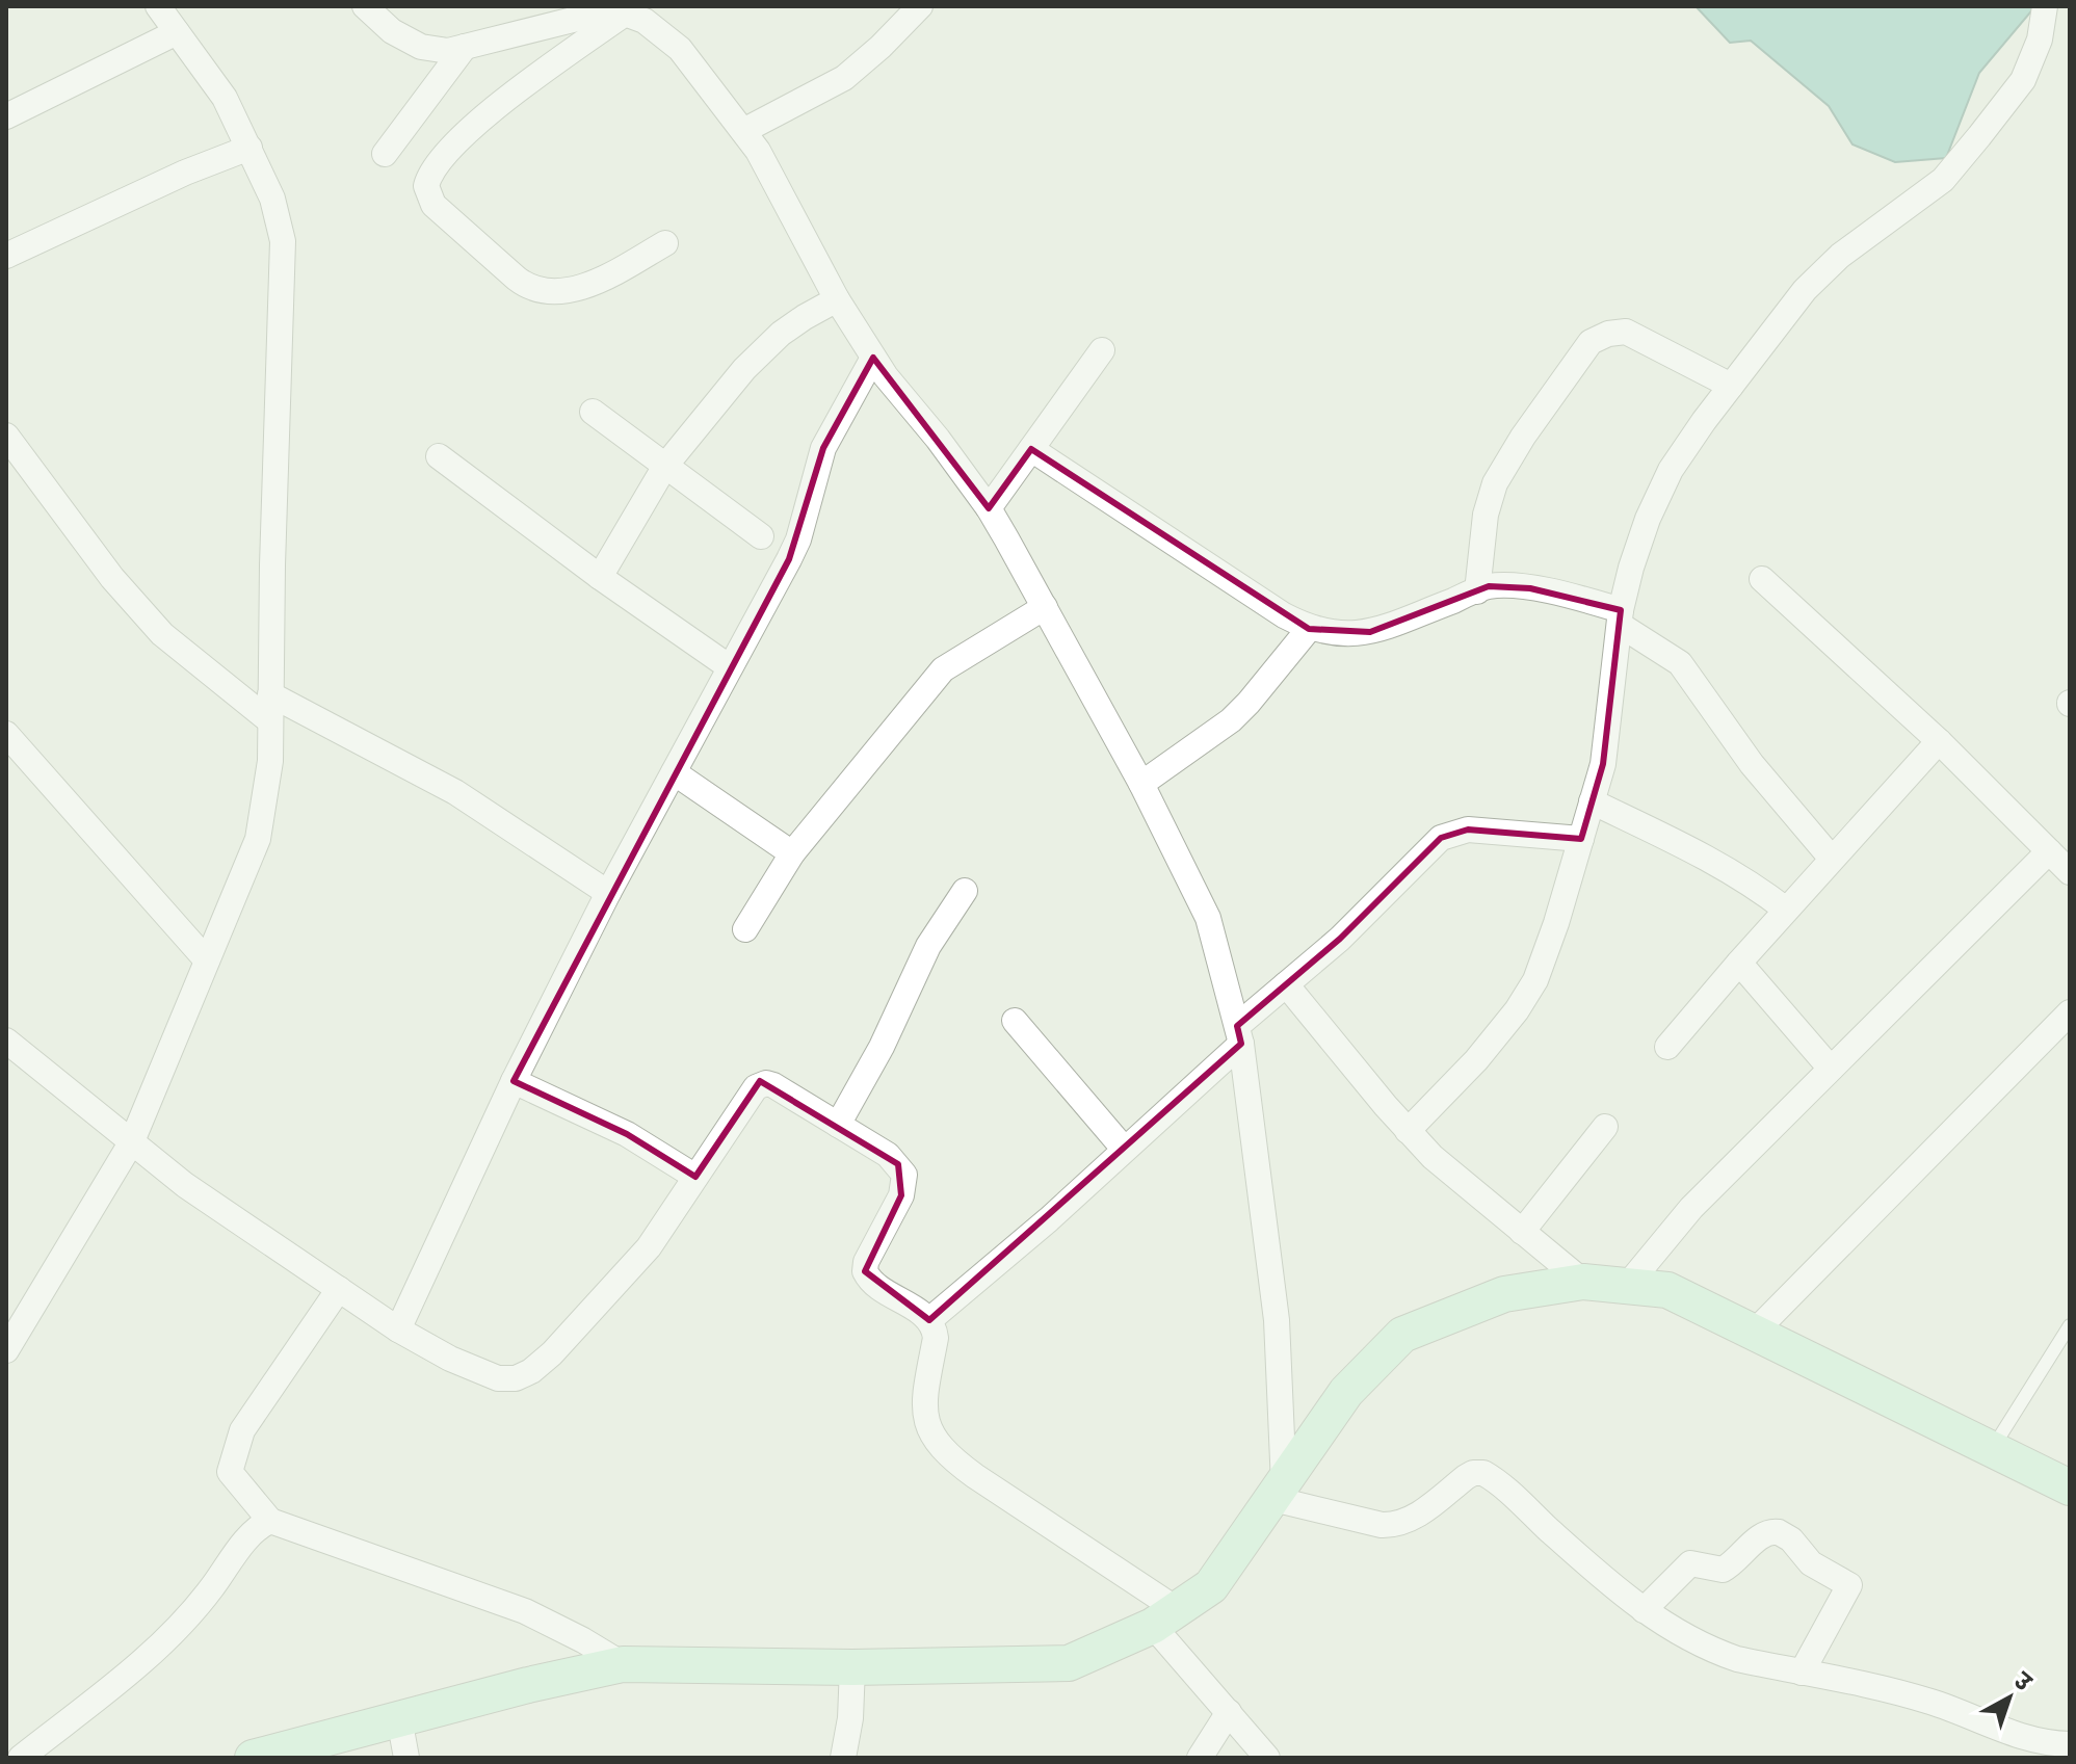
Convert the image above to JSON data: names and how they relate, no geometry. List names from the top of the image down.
{
  "north": "top right"
}
